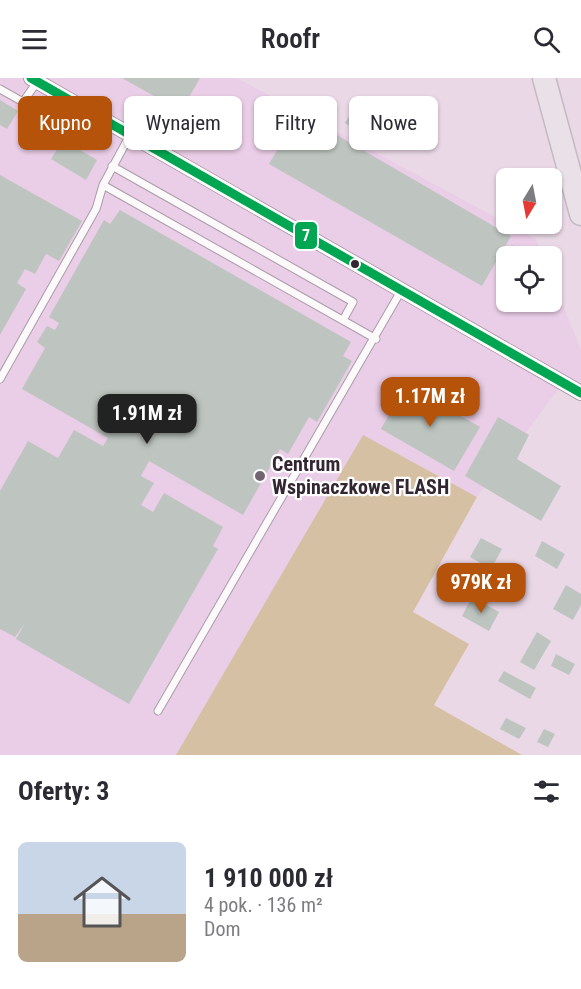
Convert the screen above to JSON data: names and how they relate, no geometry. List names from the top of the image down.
{
  "places": ["Centrum Wspinaczkowe FLASH"],
  "lines": ["transit line 7"],
  "north": "bottom",
  "page": {
    "header": "Roofr",
    "chip": [
      "Kupno",
      "Wynajem",
      "Filtry",
      "Nowe"
    ],
    "price": ["1.17M zł", "1.91M zł", "979K zł"],
    "heading": "Oferty: 3",
    "list": [
      {
        "name": "1 910 000 zł",
        "note": "4 pok. · 136 m² · Dom"
      }
    ]
  }
}
